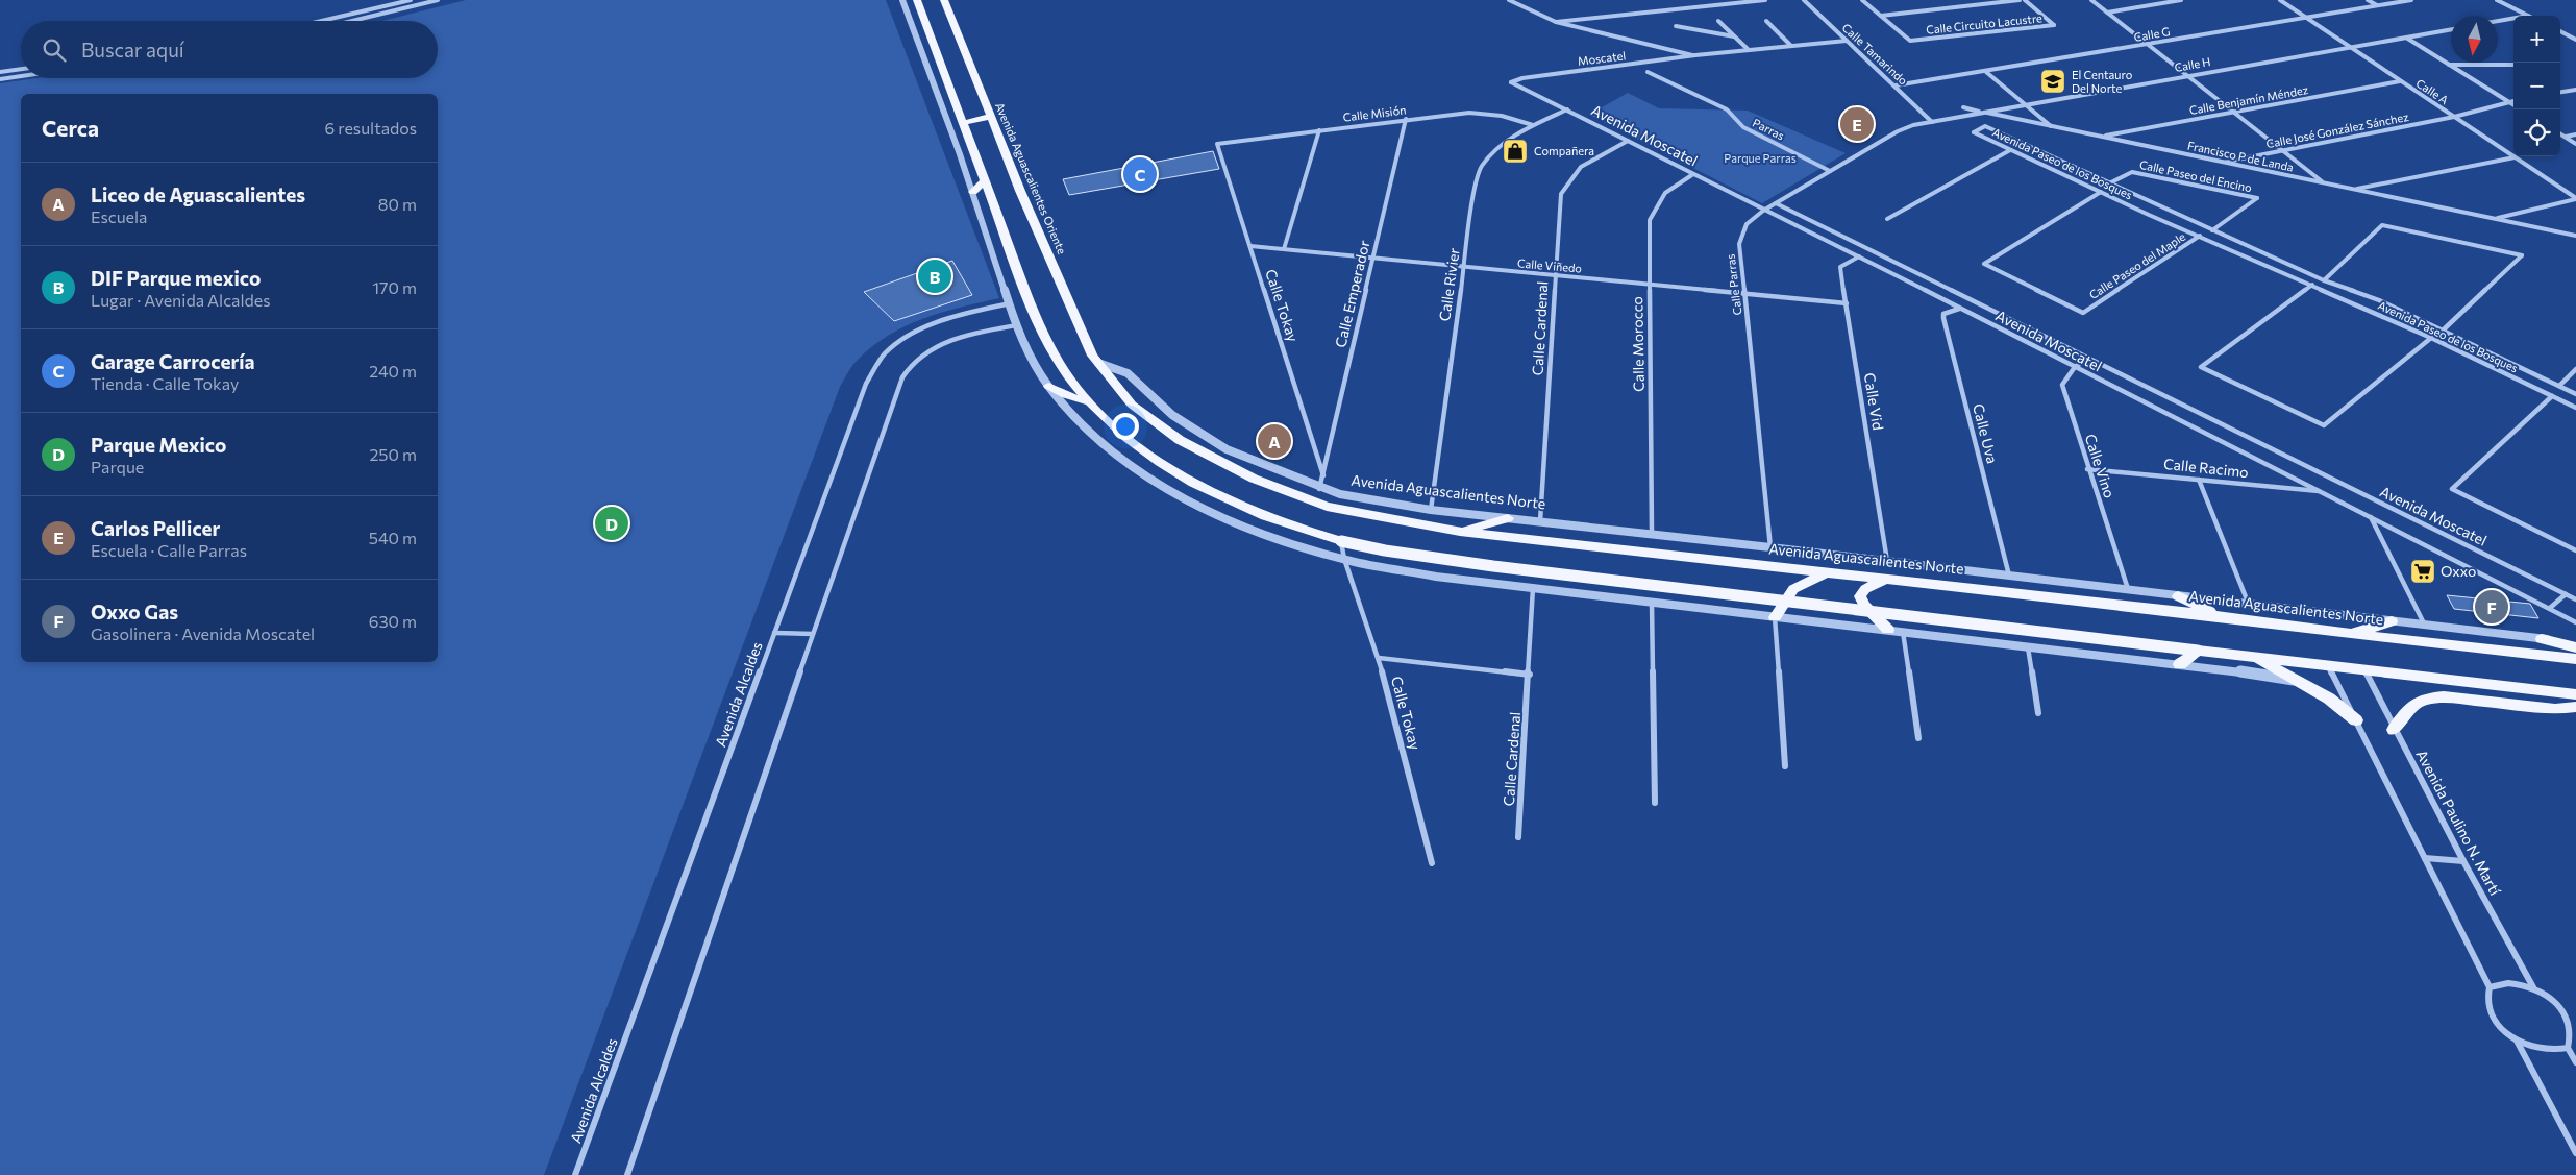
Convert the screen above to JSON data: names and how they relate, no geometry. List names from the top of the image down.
{
  "streets": {
    "main road": ["Avenida Aguascalientes Oriente", "Avenida Aguascalientes Norte"],
    "street": [
      "Calle Circuito Lacustre",
      "Calle G",
      "Calle Tamarindo",
      "Moscatel",
      "Calle H",
      "Calle A",
      "Calle Benjamín Méndez",
      "Calle Misión",
      "Parras",
      "Calle José González Sánchez",
      "Avenida Moscatel",
      "Francisco P de Landa",
      "Avenida Paseo de los Bosques",
      "Calle Paseo del Encino",
      "Calle Viñedo",
      "Calle Paseo del Maple",
      "Calle Rivier",
      "Calle Parras",
      "Calle Emperador",
      "Calle Tokay",
      "Calle Cardenal",
      "Calle Morocco",
      "Calle Vid",
      "Calle Uva",
      "Calle Vino",
      "Calle Racimo",
      "Avenida Alcaldes",
      "Avenida Paulino N. Martí"
    ]
  },
  "crossings": [
    ["Calle G", "Calle Tamarindo"],
    ["Calle G", "Calle A"],
    ["Calle Tamarindo", "Moscatel"],
    ["Calle Tamarindo", "Calle Parras"],
    ["Moscatel", "Avenida Moscatel"],
    ["Calle H", "Calle A"],
    ["Calle H", "Francisco P de Landa"],
    ["Calle H", "Calle Parras"],
    ["Calle A", "Calle Benjamín Méndez"],
    ["Calle A", "Calle José González Sánchez"],
    ["Calle Benjamín Méndez", "Francisco P de Landa"],
    ["Calle Misión", "Calle Rivier"],
    ["Calle Misión", "Calle Emperador"],
    ["Calle Misión", "Calle Tokay"],
    ["Parras", "Calle Parras"],
    ["Calle José González Sánchez", "Francisco P de Landa"],
    ["Avenida Moscatel", "Calle Rivier"],
    ["Avenida Moscatel", "Calle Parras"],
    ["Avenida Moscatel", "Calle Cardenal"],
    ["Avenida Moscatel", "Calle Morocco"],
    ["Avenida Moscatel", "Calle Vid"],
    ["Avenida Moscatel", "Calle Uva"],
    ["Avenida Moscatel", "Calle Vino"],
    ["Avenida Moscatel", "Calle Racimo"],
    ["Francisco P de Landa", "Calle Parras"],
    ["Avenida Paseo de los Bosques", "Calle Paseo del Encino"],
    ["Avenida Paseo de los Bosques", "Calle Paseo del Maple"],
    ["Avenida Aguascalientes Oriente", "Avenida Aguascalientes Norte"],
    ["Calle Viñedo", "Calle Rivier"],
    ["Calle Viñedo", "Calle Parras"],
    ["Calle Viñedo", "Calle Emperador"],
    ["Calle Viñedo", "Calle Tokay"],
    ["Calle Viñedo", "Calle Cardenal"],
    ["Calle Viñedo", "Calle Morocco"],
    ["Calle Viñedo", "Calle Vid"],
    ["Calle Rivier", "Avenida Aguascalientes Norte"],
    ["Calle Parras", "Avenida Aguascalientes Norte"],
    ["Calle Emperador", "Calle Tokay"],
    ["Calle Emperador", "Avenida Aguascalientes Norte"],
    ["Calle Cardenal", "Avenida Aguascalientes Norte"],
    ["Calle Morocco", "Avenida Aguascalientes Norte"],
    ["Calle Vid", "Avenida Aguascalientes Norte"],
    ["Calle Uva", "Avenida Aguascalientes Norte"],
    ["Calle Vino", "Calle Racimo"],
    ["Calle Vino", "Avenida Aguascalientes Norte"]
  ],
  "parks": ["Parque Parras"],
  "places": {
    "school or university": ["El Centauro Del Norte"],
    "shop": ["Compañera"],
    "supermarket": ["Oxxo"]
  },
  "north": "bottom",
  "page": {
    "map_buttons": ["+", "−"],
    "search": "Buscar aquí",
    "heading": ["Cerca", "6 resultados"],
    "pins": [
      "E",
      "C",
      "B",
      "A",
      "D",
      "F"
    ],
    "list": [
      {
        "mark": "A",
        "name": "Liceo de Aguascalientes",
        "note": "Escuela",
        "value": "80 m"
      },
      {
        "mark": "B",
        "name": "DIF Parque mexico",
        "note": "Lugar · Avenida Alcaldes",
        "value": "170 m"
      },
      {
        "mark": "C",
        "name": "Garage Carrocería",
        "note": "Tienda · Calle Tokay",
        "value": "240 m"
      },
      {
        "mark": "D",
        "name": "Parque Mexico",
        "note": "Parque",
        "value": "250 m"
      },
      {
        "mark": "E",
        "name": "Carlos Pellicer",
        "note": "Escuela · Calle Parras",
        "value": "540 m"
      },
      {
        "mark": "F",
        "name": "Oxxo Gas",
        "note": "Gasolinera · Avenida Moscatel",
        "value": "630 m"
      }
    ]
  }
}
